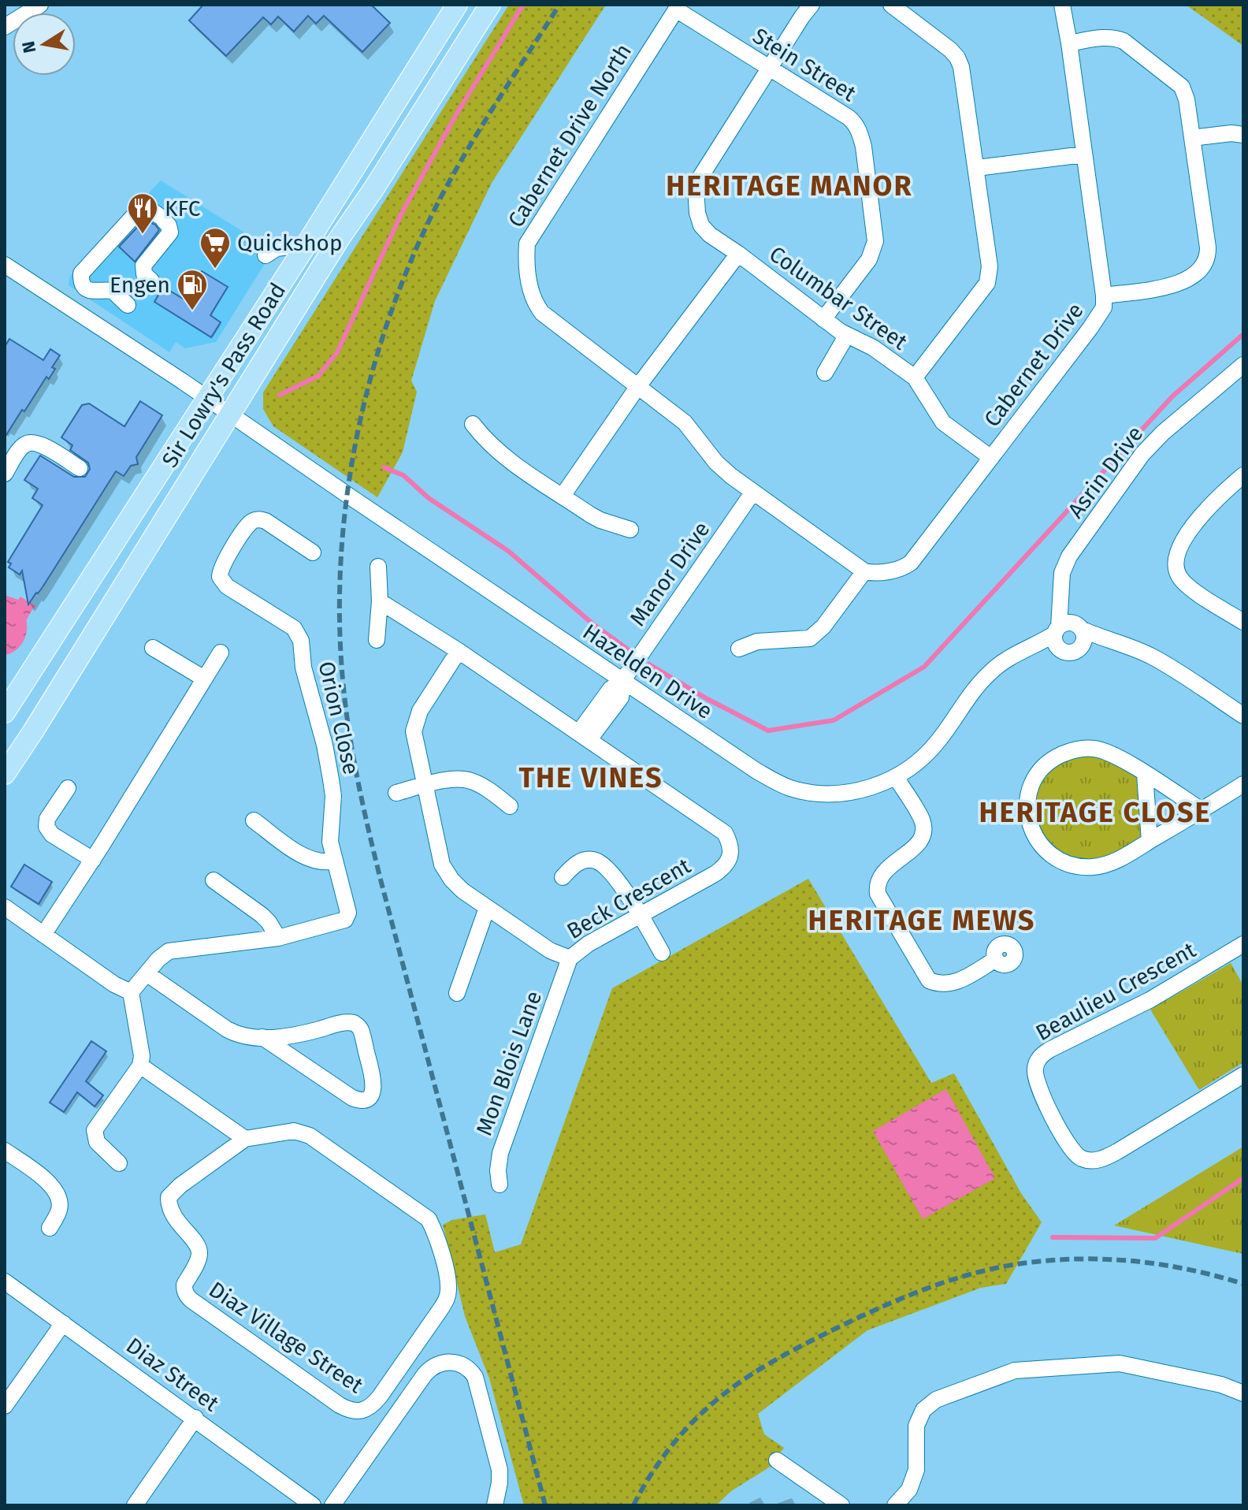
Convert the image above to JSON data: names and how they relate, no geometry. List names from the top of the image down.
{
  "streets": {
    "main road": ["Sir Lowry's Pass Road"],
    "street": [
      "Stein Street",
      "Cabernet Drive North",
      "Columbar Street",
      "Cabernet Drive",
      "Asrin Drive",
      "Manor Drive",
      "Hazelden Drive",
      "Orion Close",
      "Beck Crescent",
      "Beaulieu Crescent",
      "Mon Blois Lane",
      "Diaz Village Street",
      "Diaz Street"
    ]
  },
  "crossings": [
    ["Stein Street", "Cabernet Drive North"],
    ["Stein Street", "Columbar Street"],
    ["Columbar Street", "Cabernet Drive"],
    ["Sir Lowry's Pass Road", "Hazelden Drive"],
    ["Asrin Drive", "Hazelden Drive"],
    ["Manor Drive", "Hazelden Drive"],
    ["Beck Crescent", "Mon Blois Lane"]
  ],
  "districts": [
    "HERITAGE MANOR",
    "THE VINES",
    "HERITAGE CLOSE",
    "HERITAGE MEWS"
  ],
  "places": {
    "restaurant": ["KFC"],
    "supermarket": ["Quickshop"],
    "fuel station": ["Engen"]
  },
  "north": "left"
}
